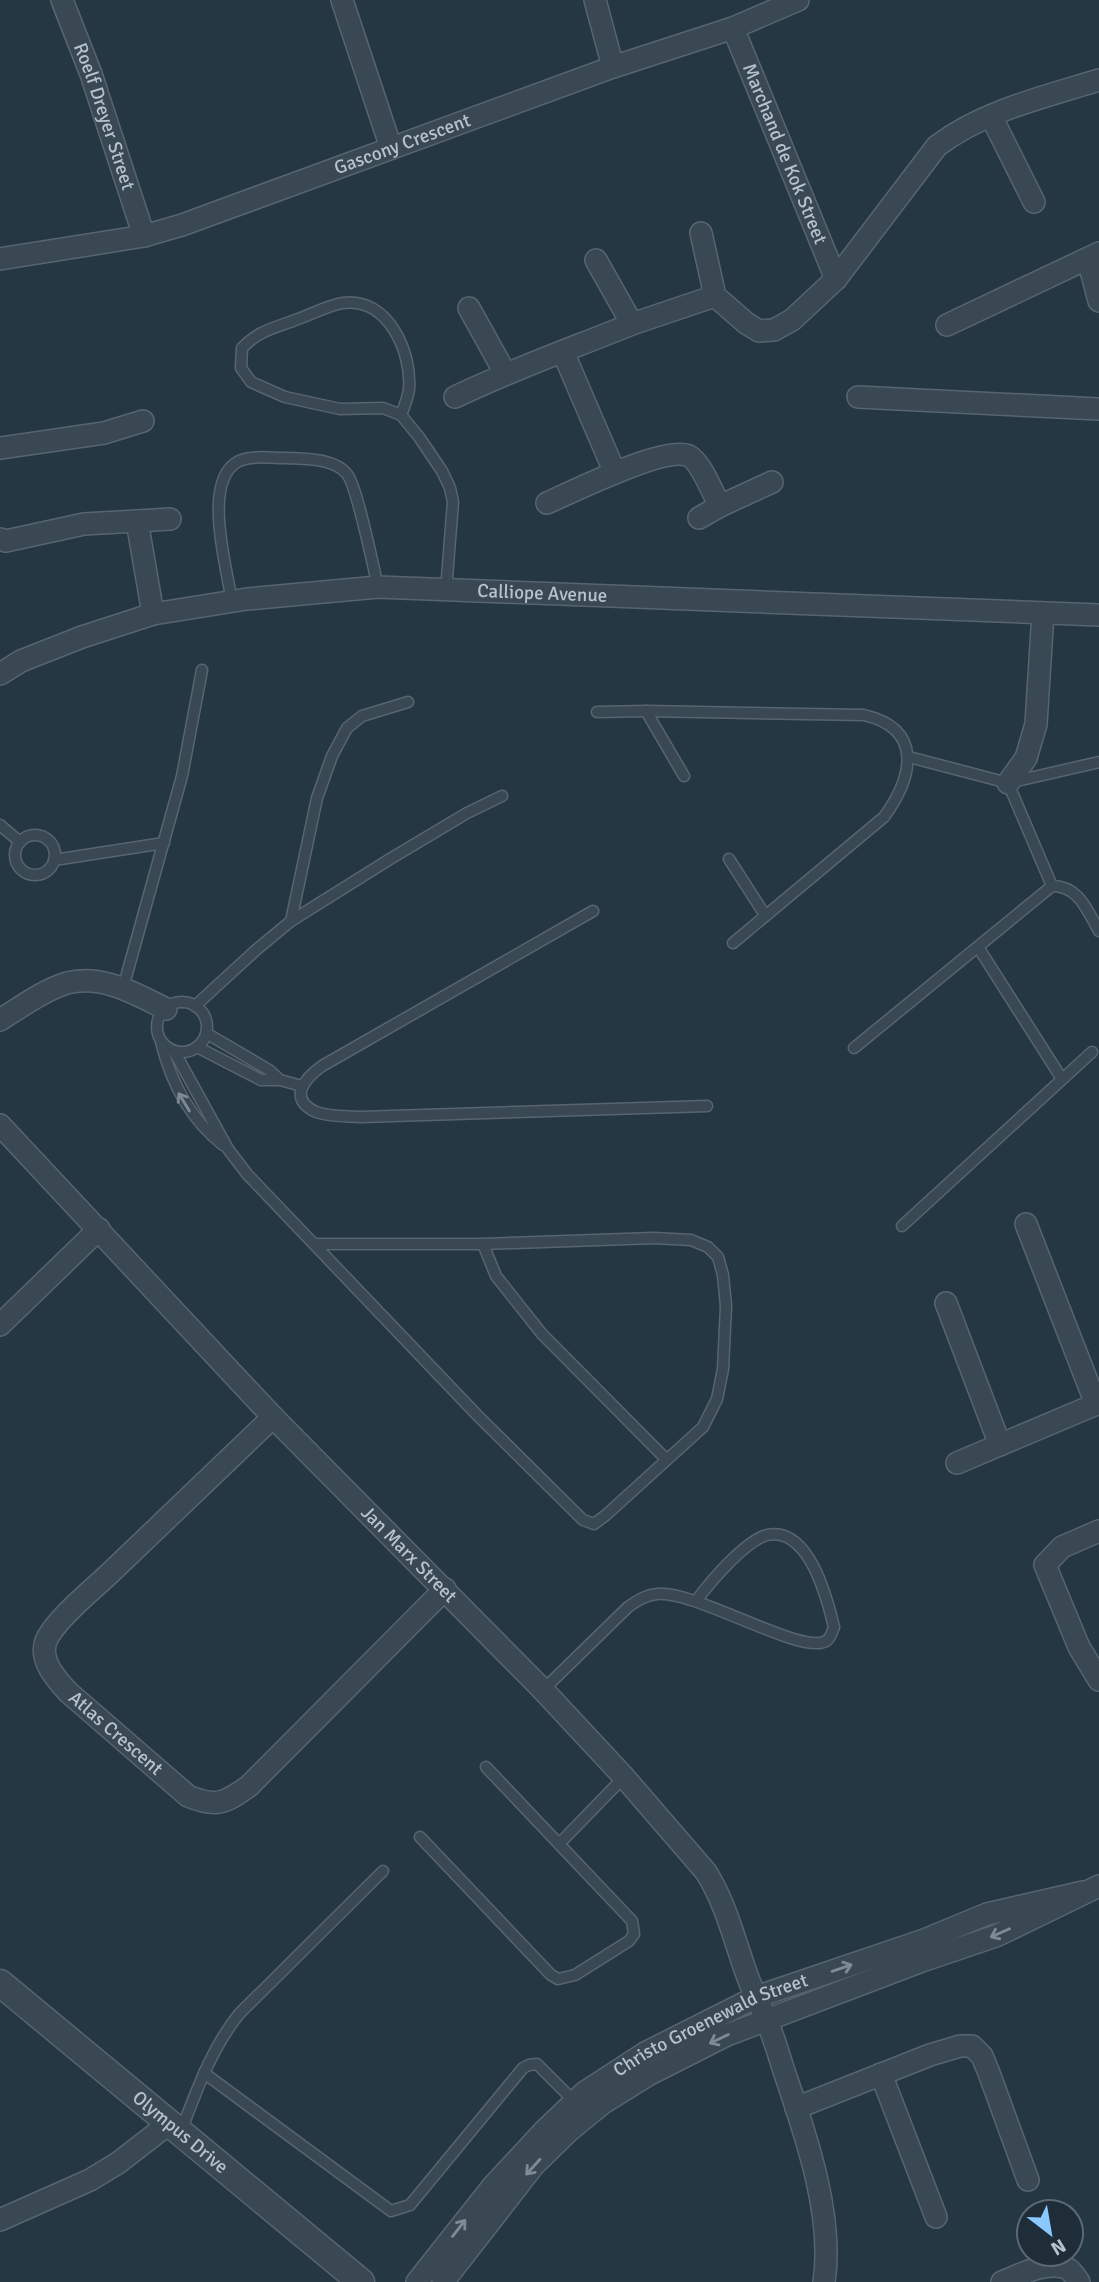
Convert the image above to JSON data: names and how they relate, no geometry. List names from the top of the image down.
{
  "streets": {
    "street": [
      "Roelf Dreyer Street",
      "Gascony Crescent",
      "Marchand de Kok Street",
      "Calliope Avenue",
      "Jan Marx Street",
      "Atlas Crescent",
      "Christo Groenewald Street",
      "Olympus Drive"
    ]
  },
  "crossings": [
    ["Roelf Dreyer Street", "Gascony Crescent"],
    ["Gascony Crescent", "Marchand de Kok Street"],
    ["Jan Marx Street", "Atlas Crescent"],
    ["Jan Marx Street", "Christo Groenewald Street"]
  ],
  "north": "bottom right"
}
